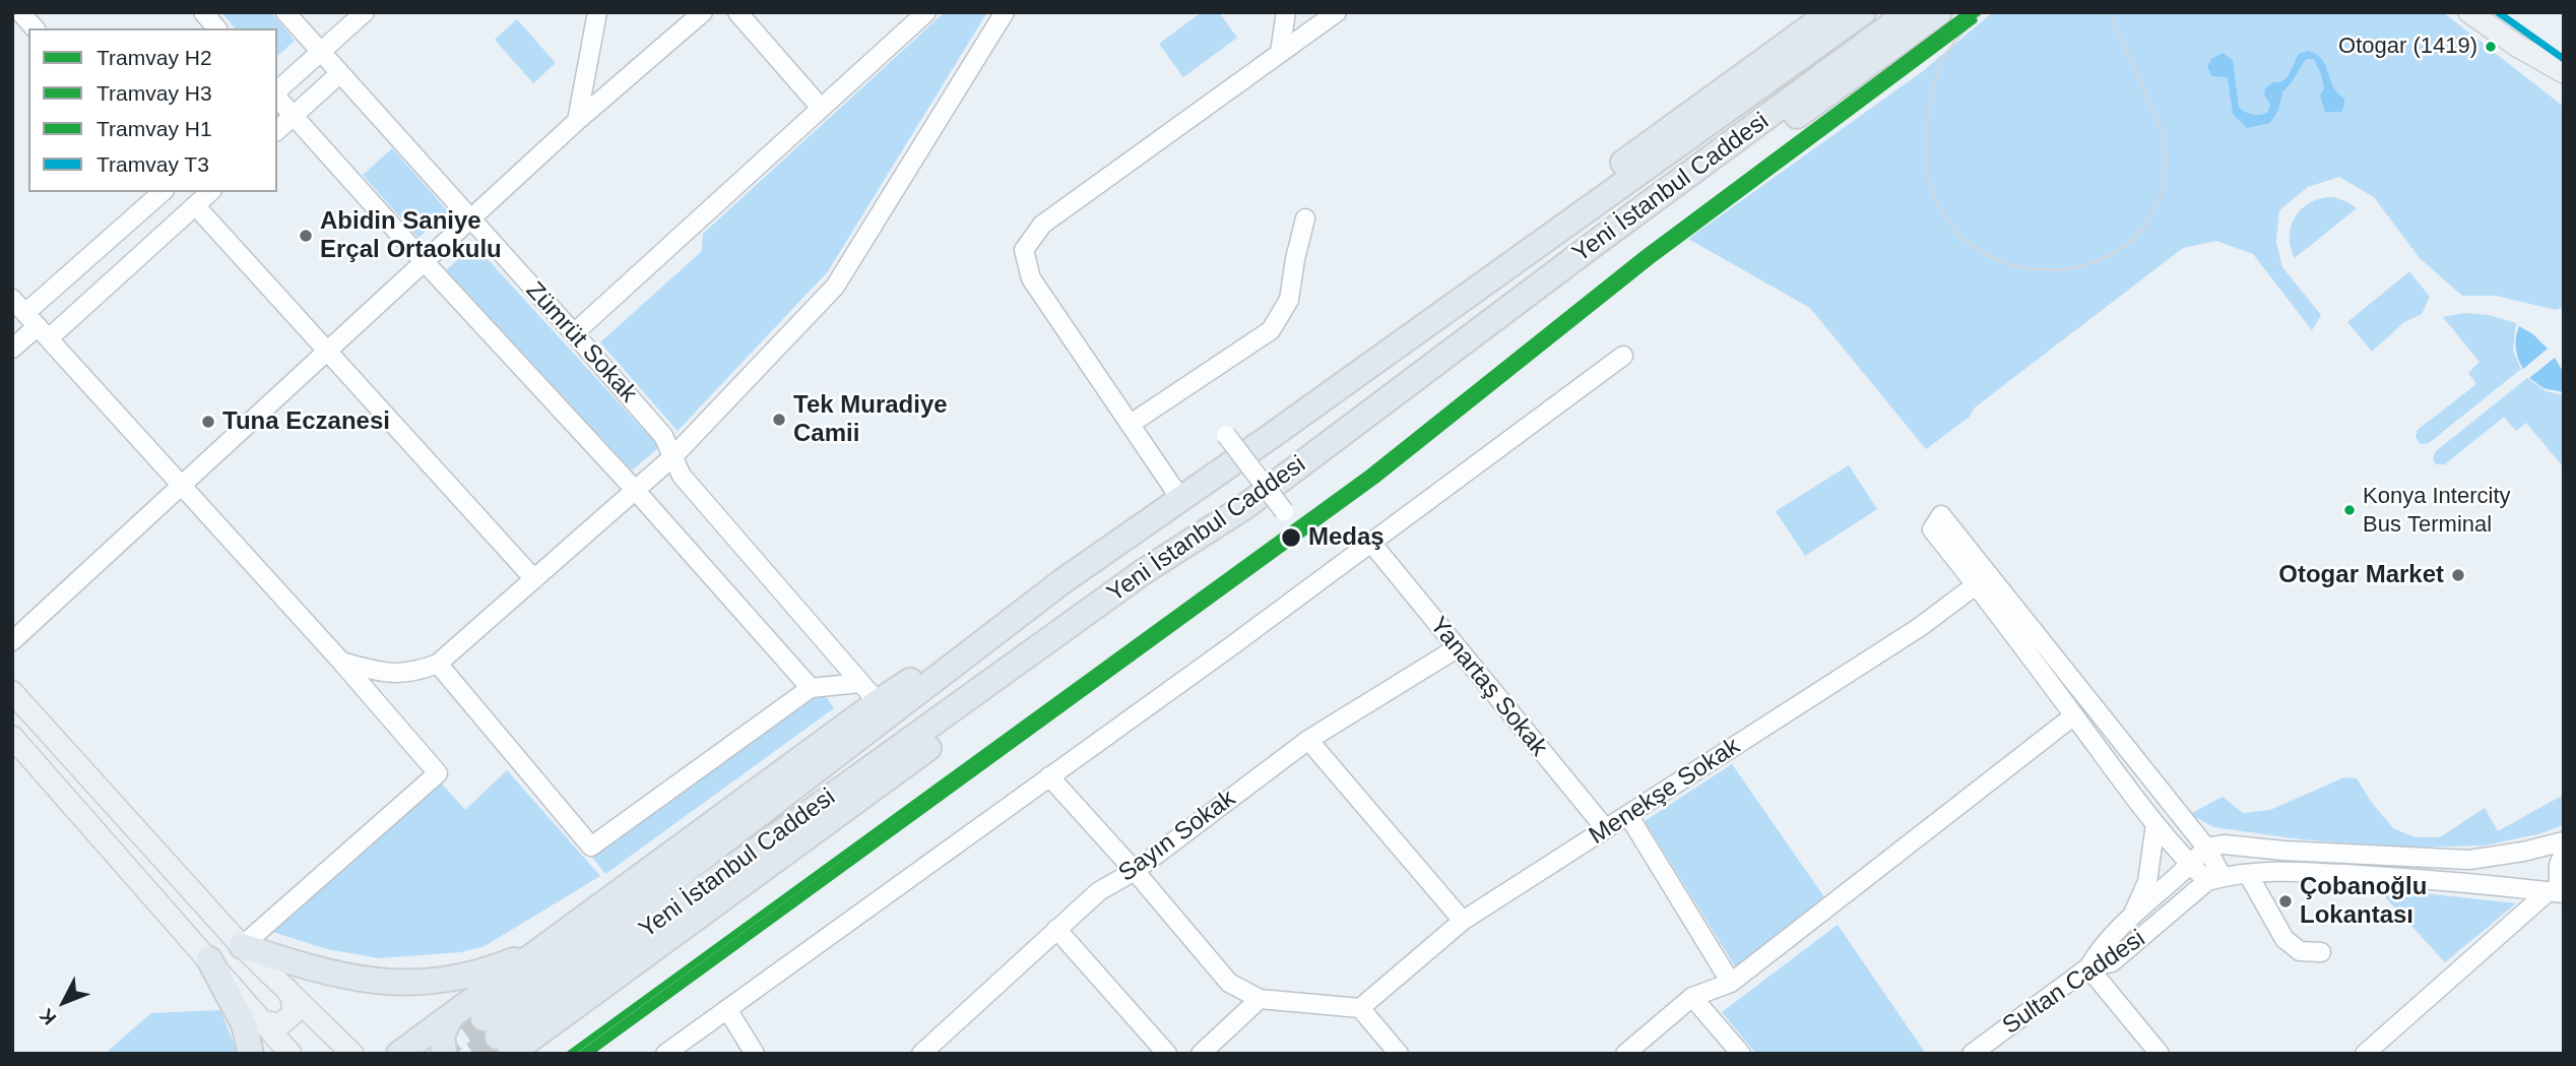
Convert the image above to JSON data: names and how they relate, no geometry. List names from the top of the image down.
{
  "streets": {
    "highway": ["Yeni İstanbul Caddesi"],
    "street": [
      "Zümrüt Sokak",
      "Yanartaş Sokak",
      "Menekşe Sokak",
      "Sayın Sokak",
      "Sultan Caddesi"
    ]
  },
  "crossings": [
    ["Yanartaş Sokak", "Menekşe Sokak"],
    ["Yanartaş Sokak", "Sayın Sokak"]
  ],
  "places": [
    "Otogar (1419)",
    "Abidin Saniye Erçal Ortaokulu",
    "Tek Muradiye Camii",
    "Tuna Eczanesi",
    "Konya Intercity Bus Terminal",
    "Medaş",
    "Otogar Market",
    "Çobanoğlu Lokantası"
  ],
  "lines": [
    "tram line H2",
    "tram line H1",
    "tram line T3",
    "tram line H3"
  ],
  "legend": [
    "Tramvay H2",
    "Tramvay H3",
    "Tramvay H1",
    "Tramvay T3"
  ],
  "north": "bottom left"
}
